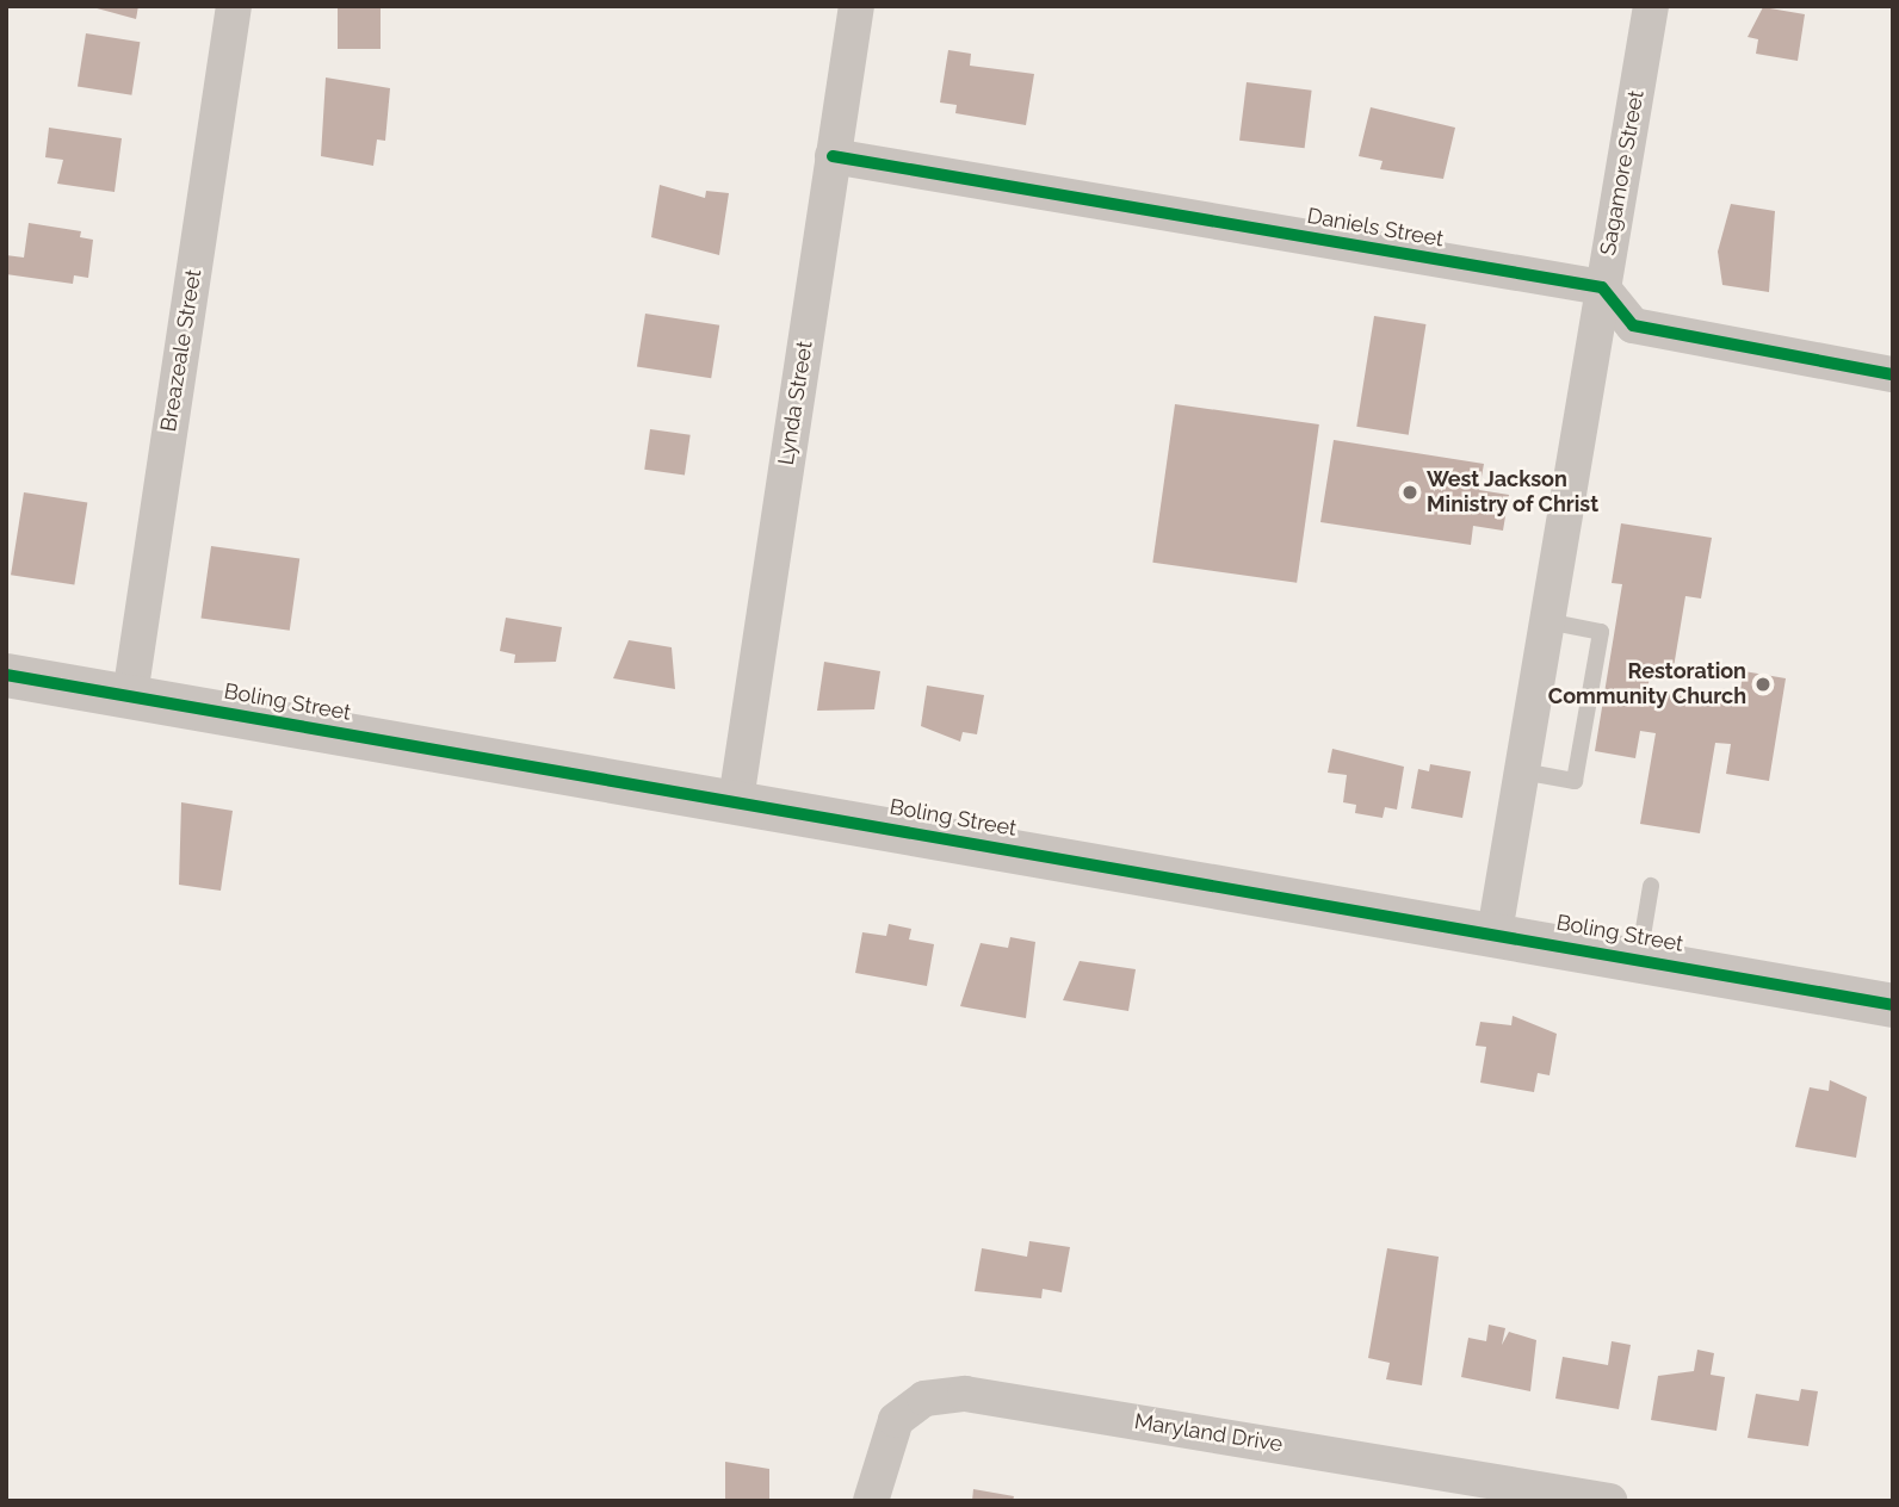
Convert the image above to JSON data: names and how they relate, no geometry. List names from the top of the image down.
{
  "streets": {
    "street": [
      "Sagamore Street",
      "Daniels Street",
      "Breazeale Street",
      "Lynda Street",
      "Boling Street",
      "Maryland Drive"
    ]
  },
  "crossings": [
    ["Sagamore Street", "Daniels Street"],
    ["Sagamore Street", "Boling Street"],
    ["Daniels Street", "Lynda Street"],
    ["Breazeale Street", "Boling Street"],
    ["Lynda Street", "Boling Street"]
  ],
  "places": ["West Jackson Ministry of Christ", "Restoration Community Church"]
}
